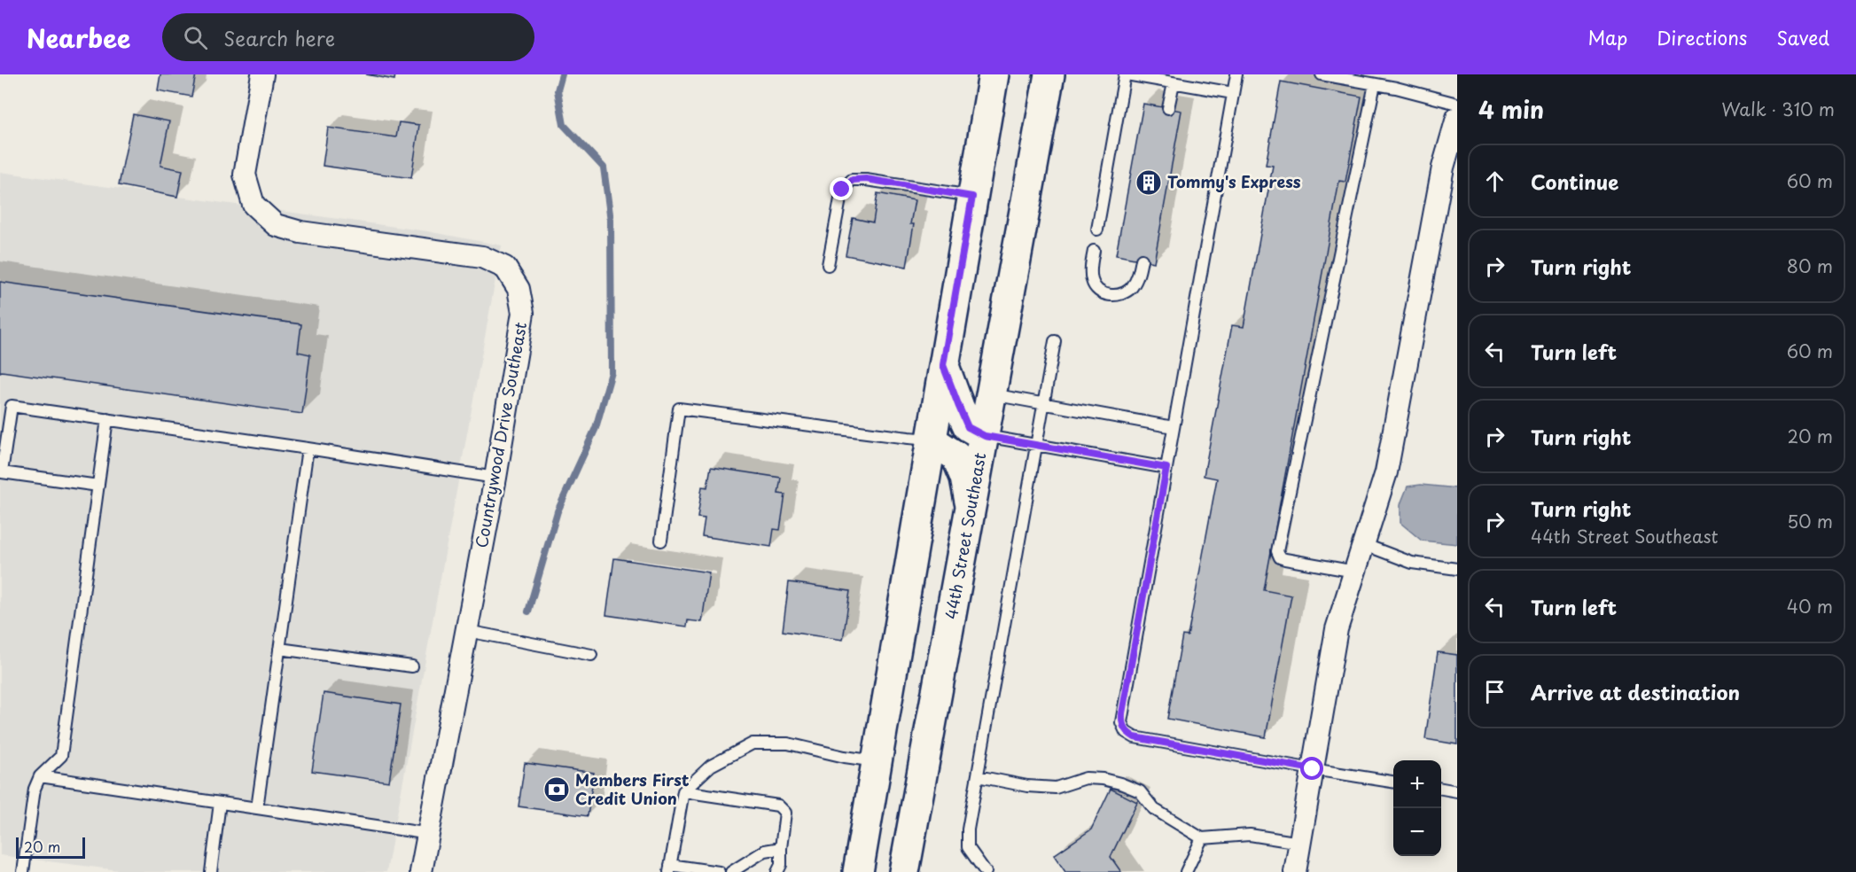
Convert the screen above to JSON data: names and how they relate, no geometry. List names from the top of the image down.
{
  "streets": {
    "main road": ["44th Street Southeast"],
    "street": ["Countrywood Drive Southeast"]
  },
  "places": {
    "building": ["Tommy's Express"],
    "bank": ["Members First Credit Union"]
  },
  "scale_bar": "20 m",
  "page": {
    "header": "Nearbee",
    "search": "Search here",
    "nav": ["Map", "Directions", "Saved"],
    "heading": ["4 min", "Walk · 310 m"],
    "list": [
      ["Continue", "60 m"],
      ["Turn right", "80 m"],
      ["Turn left", "60 m"],
      ["Turn right", "20 m"],
      ["Turn right", "44th Street Southeast", "50 m"],
      ["Turn left", "40 m"],
      "Arrive at destination"
    ],
    "map_buttons": ["+", "−"],
    "scale": "20 m"
  }
}
